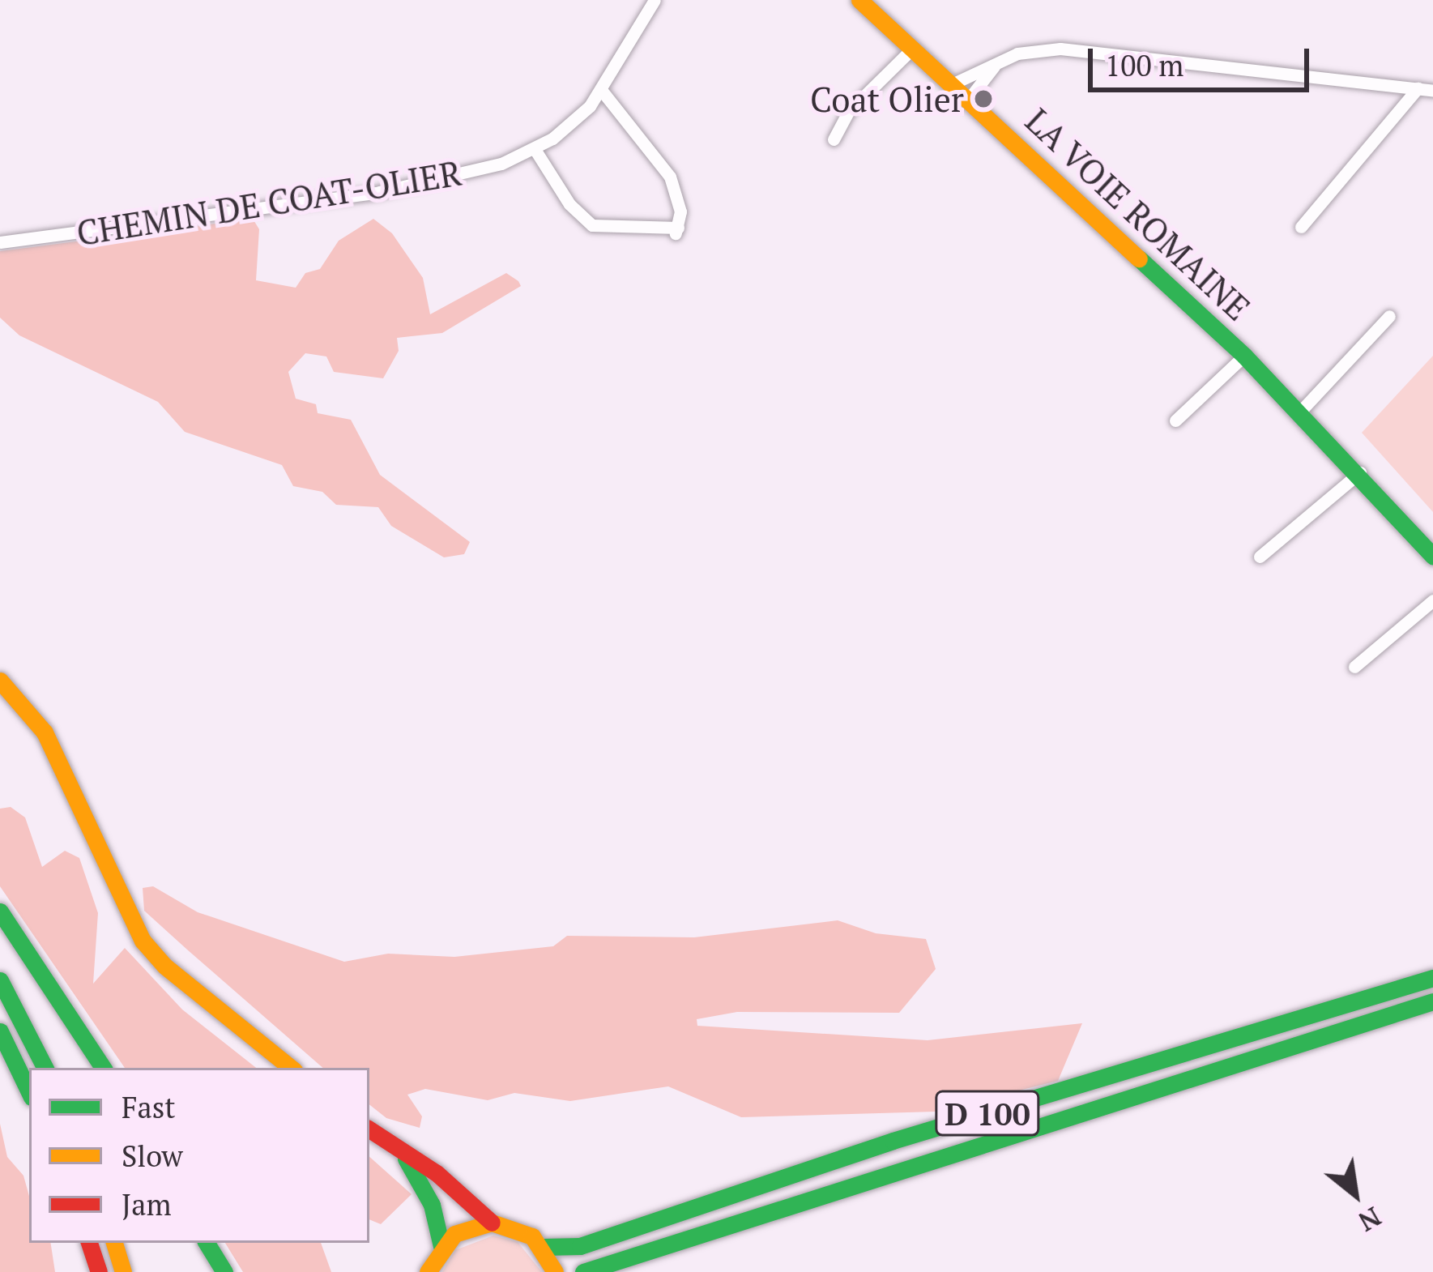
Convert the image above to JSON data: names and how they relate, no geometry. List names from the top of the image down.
{
  "streets": {
    "main road": ["LA VOIE ROMAINE", "D 100"],
    "street": ["CHEMIN DE COAT-OLIER"]
  },
  "places": ["Coat Olier"],
  "legend": ["Fast", "Slow", "Jam"],
  "scale_bar": "100 m",
  "north": "bottom right"
}
